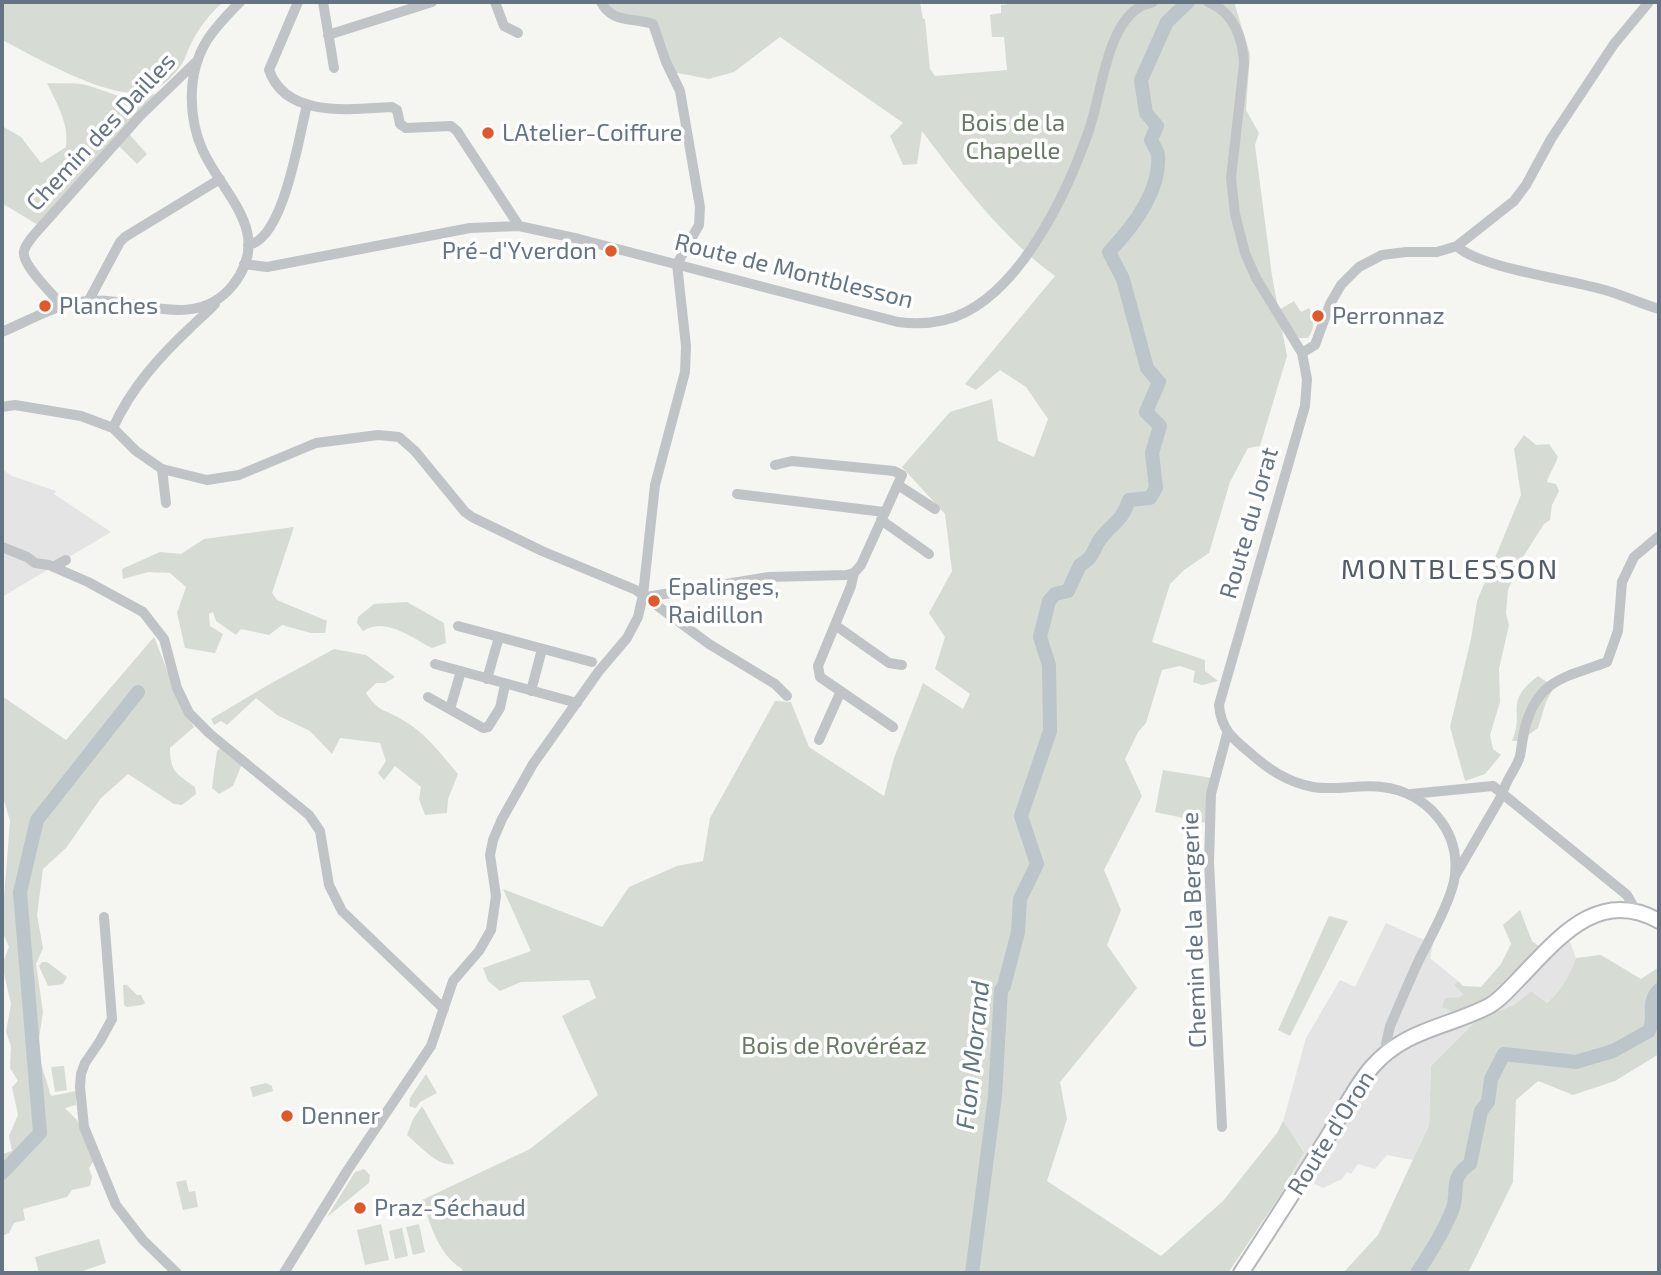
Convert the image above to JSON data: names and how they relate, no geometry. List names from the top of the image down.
{
  "streets": {
    "main road": ["Route d'Oron"],
    "street": [
      "Chemin des Dailles",
      "Route de Montblesson",
      "Route du Jorat",
      "Chemin de la Bergerie"
    ]
  },
  "crossings": [
    ["Route du Jorat", "Chemin de la Bergerie"]
  ],
  "districts": ["MONTBLESSON"],
  "water": ["Flon Morand"],
  "parks": ["Bois de la Chapelle", "Bois de Rovéréaz"],
  "places": [
    "LAtelier-Coiffure",
    "Pré-d'Yverdon",
    "Planches",
    "Perronnaz",
    "Epalinges, Raidillon",
    "Denner",
    "Praz-Séchaud"
  ]
}
